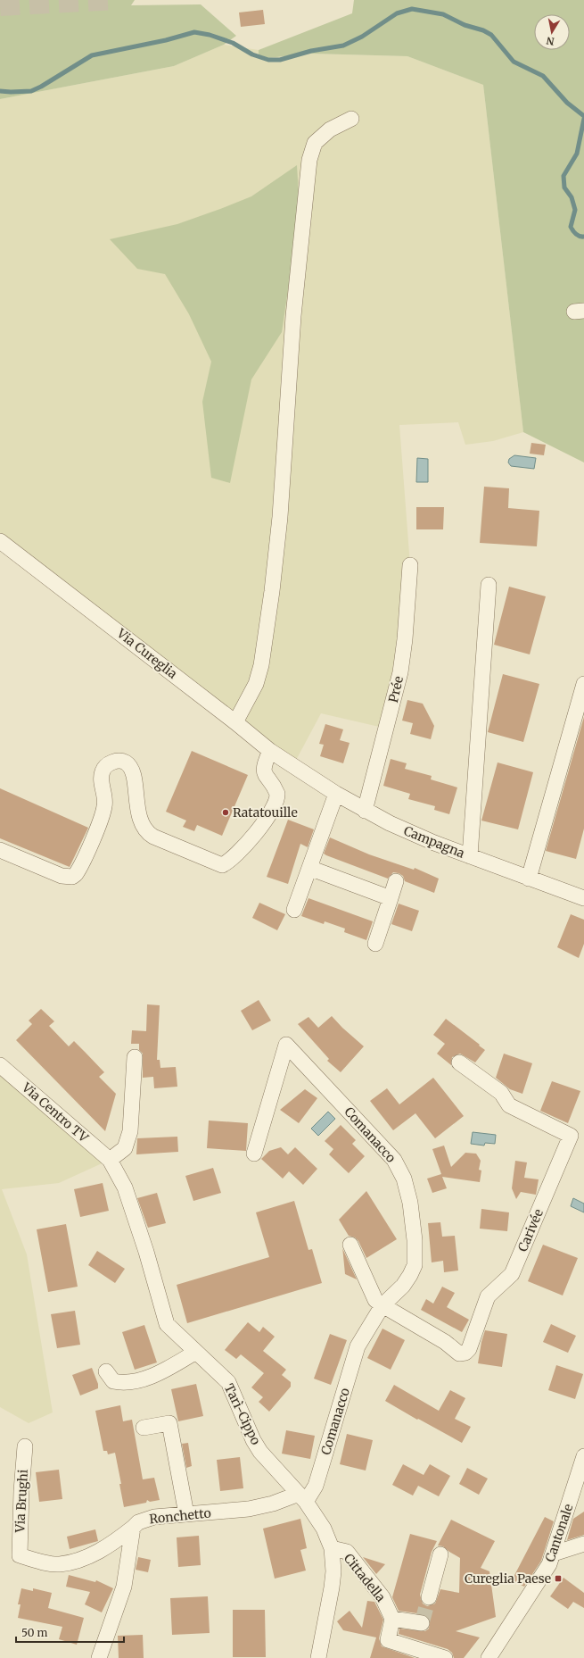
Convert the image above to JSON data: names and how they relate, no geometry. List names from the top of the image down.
{
  "streets": {
    "street": [
      "Via Cureglia",
      "Prée",
      "Campagna",
      "Via Centro TV",
      "Comanacco",
      "Carivée",
      "Tarì-Cippo",
      "Via Brughi",
      "Ronchetto",
      "Cantonale",
      "Cittadella"
    ]
  },
  "crossings": [
    ["Via Cureglia", "Campagna"],
    ["Prée", "Campagna"],
    ["Via Centro TV", "Tarì-Cippo"],
    ["Comanacco", "Carivée"],
    ["Comanacco", "Tarì-Cippo"],
    ["Comanacco", "Ronchetto"],
    ["Tarì-Cippo", "Ronchetto"],
    ["Tarì-Cippo", "Cittadella"],
    ["Via Brughi", "Ronchetto"]
  ],
  "places": {
    "other": ["Ratatouille"],
    "transit": ["Cureglia Paese"]
  },
  "scale_bar": "50 m",
  "north": "bottom"
}
